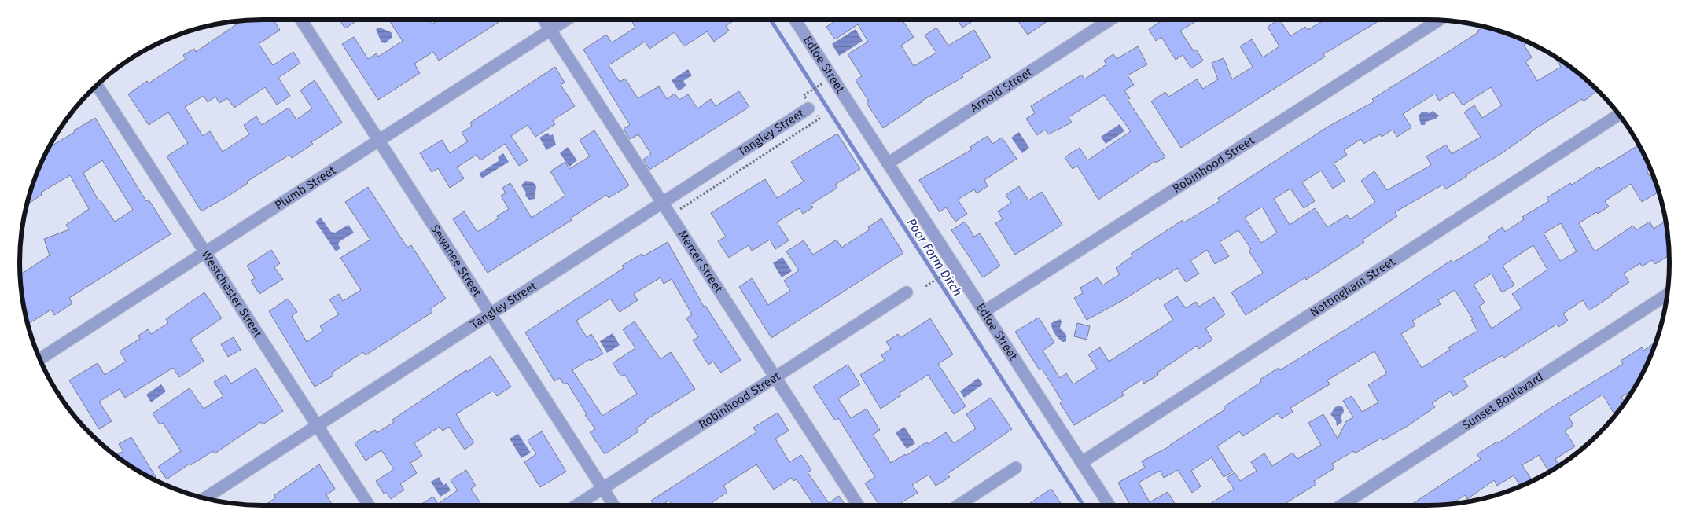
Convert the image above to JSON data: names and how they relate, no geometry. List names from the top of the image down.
{
  "streets": {
    "street": [
      "Edloe Street",
      "Arnold Street",
      "Tangley Street",
      "Robinhood Street",
      "Plumb Street",
      "Sewanee Street",
      "Mercer Street",
      "Nottingham Street",
      "Westchester Street",
      "Sunset Boulevard"
    ]
  },
  "crossings": [
    ["Edloe Street", "Arnold Street"],
    ["Edloe Street", "Robinhood Street"],
    ["Edloe Street", "Nottingham Street"],
    ["Tangley Street", "Sewanee Street"],
    ["Tangley Street", "Mercer Street"],
    ["Tangley Street", "Westchester Street"],
    ["Robinhood Street", "Sewanee Street"],
    ["Robinhood Street", "Mercer Street"],
    ["Plumb Street", "Sewanee Street"],
    ["Plumb Street", "Mercer Street"],
    ["Plumb Street", "Westchester Street"]
  ],
  "water": ["Poor Farm Ditch"]
}
